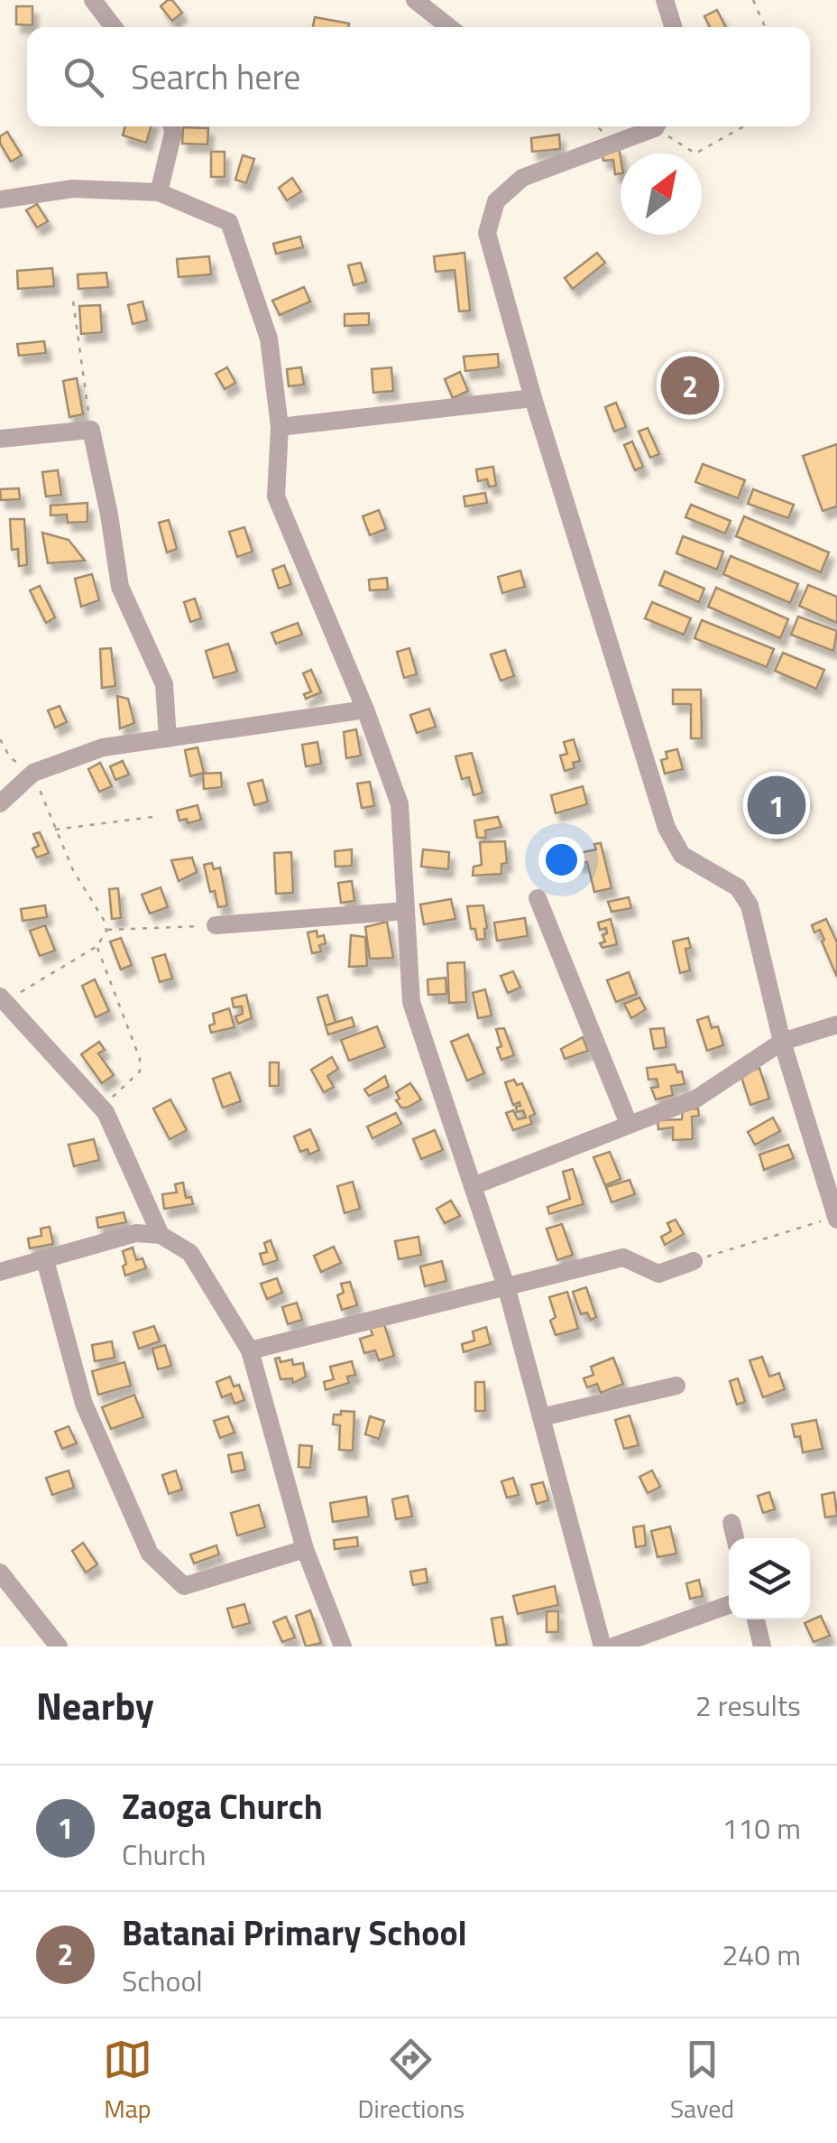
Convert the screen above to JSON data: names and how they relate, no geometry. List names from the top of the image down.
{
  "north": "top right",
  "page": {
    "search": "Search here",
    "pins": ["2", "1"],
    "heading": ["Nearby", "2 results"],
    "list": [
      {
        "mark": "1",
        "name": "Zaoga Church",
        "note": "Church",
        "value": "110 m"
      },
      {
        "mark": "2",
        "name": "Batanai Primary School",
        "note": "School",
        "value": "240 m"
      }
    ],
    "nav": ["Map", "Directions", "Saved"]
  }
}
